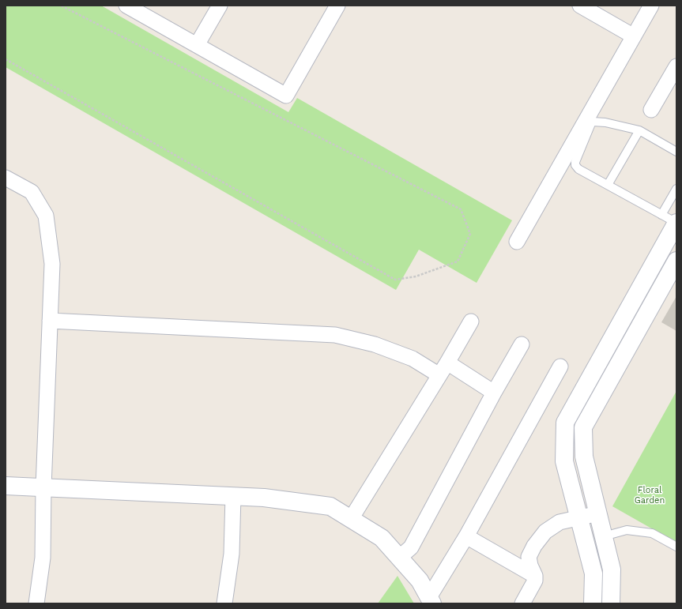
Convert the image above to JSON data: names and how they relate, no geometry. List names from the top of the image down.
{
  "parks": ["Floral Garden"]
}
